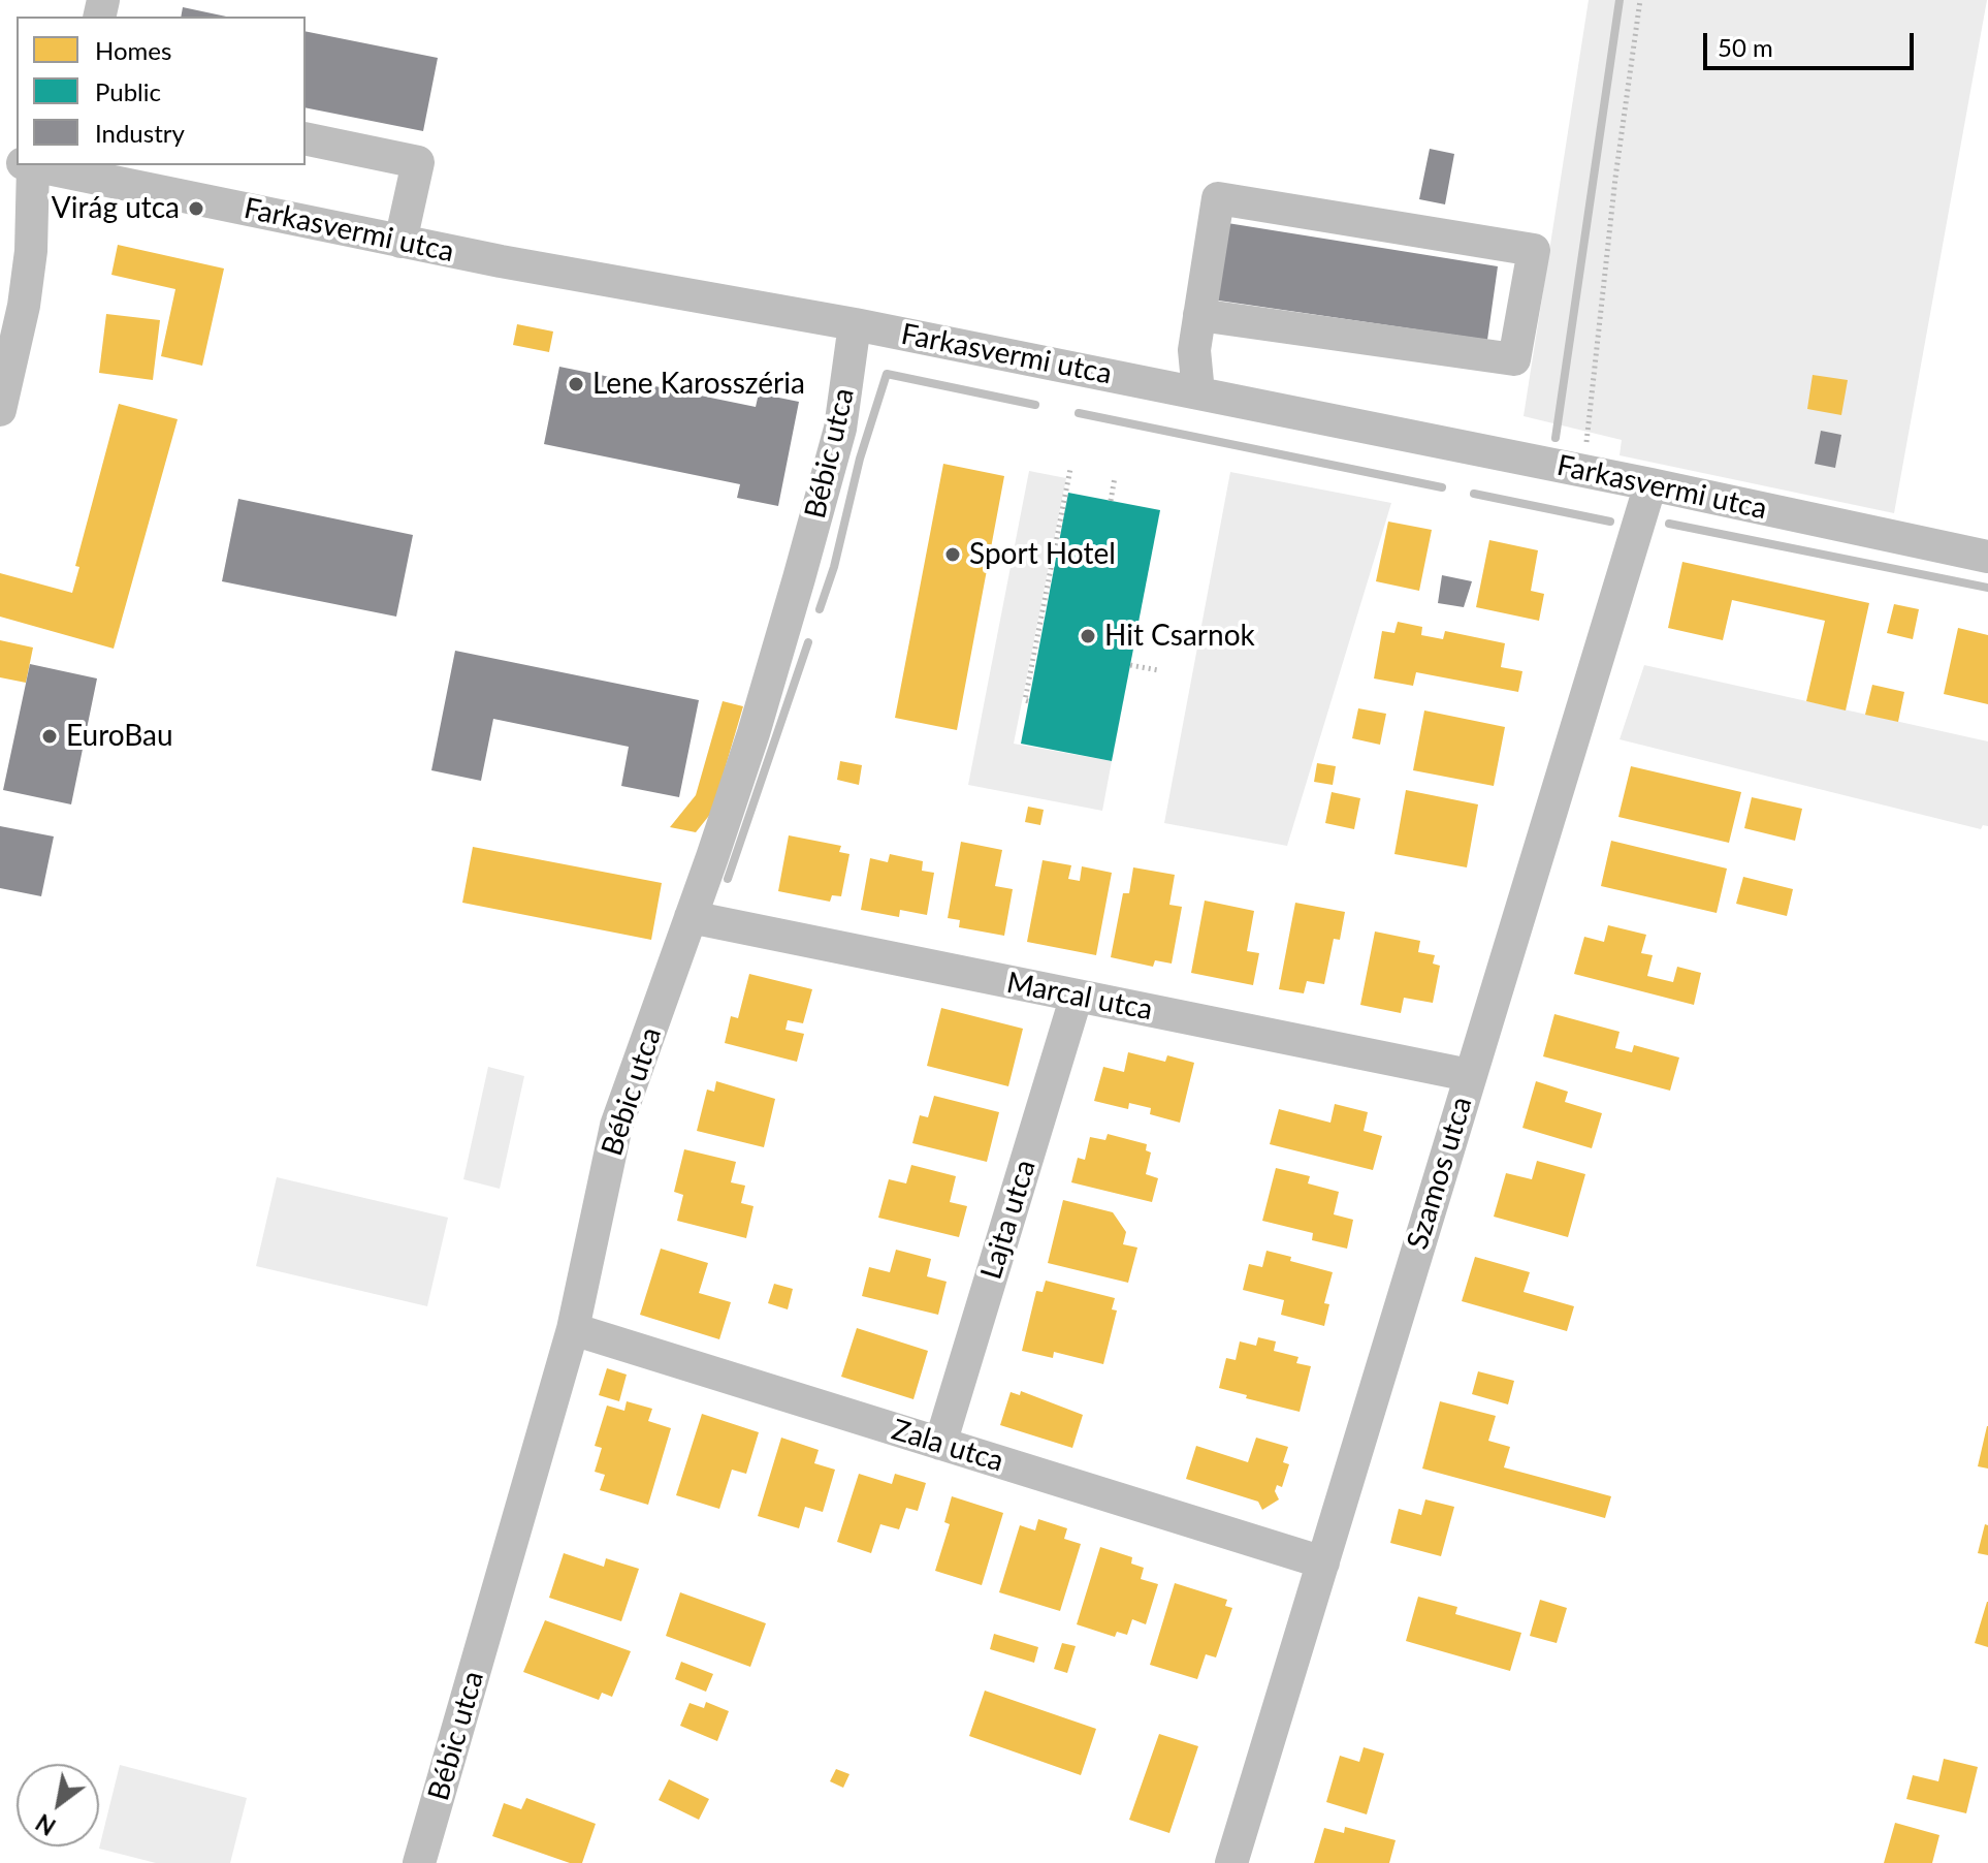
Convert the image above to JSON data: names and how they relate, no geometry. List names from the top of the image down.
{
  "streets": {
    "street": [
      "Farkasvermi utca",
      "Bébic utca",
      "Marcal utca",
      "Szamos utca",
      "Lajta utca",
      "Zala utca"
    ]
  },
  "crossings": [
    ["Farkasvermi utca", "Bébic utca"],
    ["Farkasvermi utca", "Szamos utca"],
    ["Bébic utca", "Marcal utca"],
    ["Bébic utca", "Zala utca"],
    ["Marcal utca", "Szamos utca"],
    ["Marcal utca", "Lajta utca"],
    ["Szamos utca", "Zala utca"],
    ["Lajta utca", "Zala utca"]
  ],
  "places": [
    "Virág utca",
    "Lene Karosszéria",
    "Sport Hotel",
    "Hit Csarnok",
    "EuroBau"
  ],
  "legend": ["Homes", "Public", "Industry"],
  "scale_bar": "50 m",
  "north": "bottom left"
}
